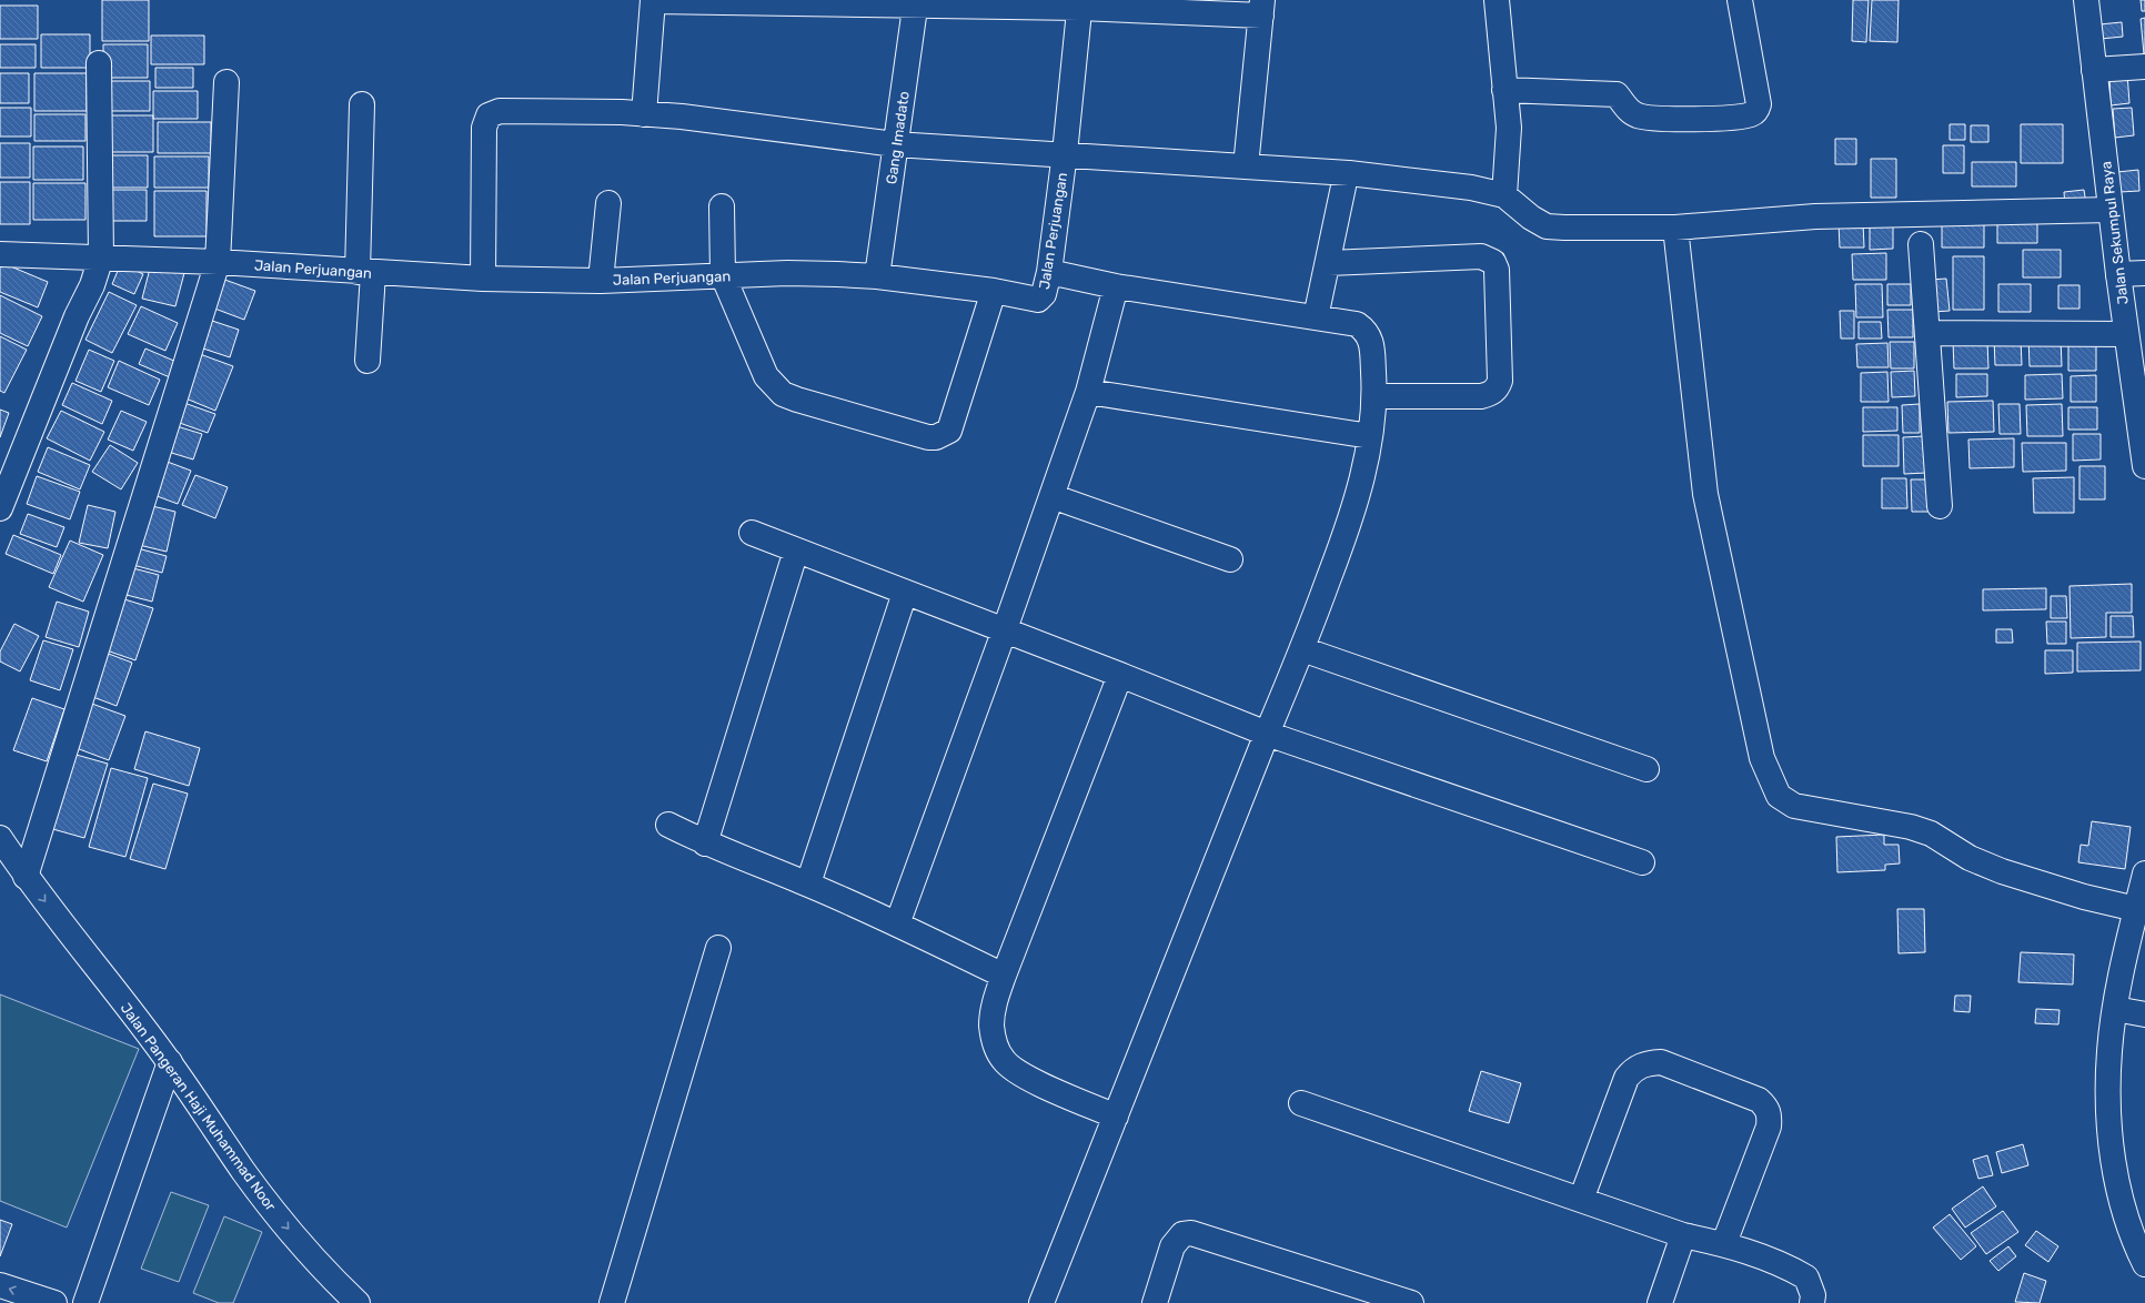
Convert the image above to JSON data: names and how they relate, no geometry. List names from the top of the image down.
{
  "streets": {
    "street": [
      "Gang Imadato",
      "Jalan Perjuangan",
      "Jalan Sekumpul Raya",
      "Jalan Pangeran Haji Muhammad Noor"
    ]
  },
  "crossings": [
    ["Gang Imadato", "Jalan Perjuangan"]
  ],
  "one_way": ["Jalan Pangeran Haji Muhammad Noor"]
}
